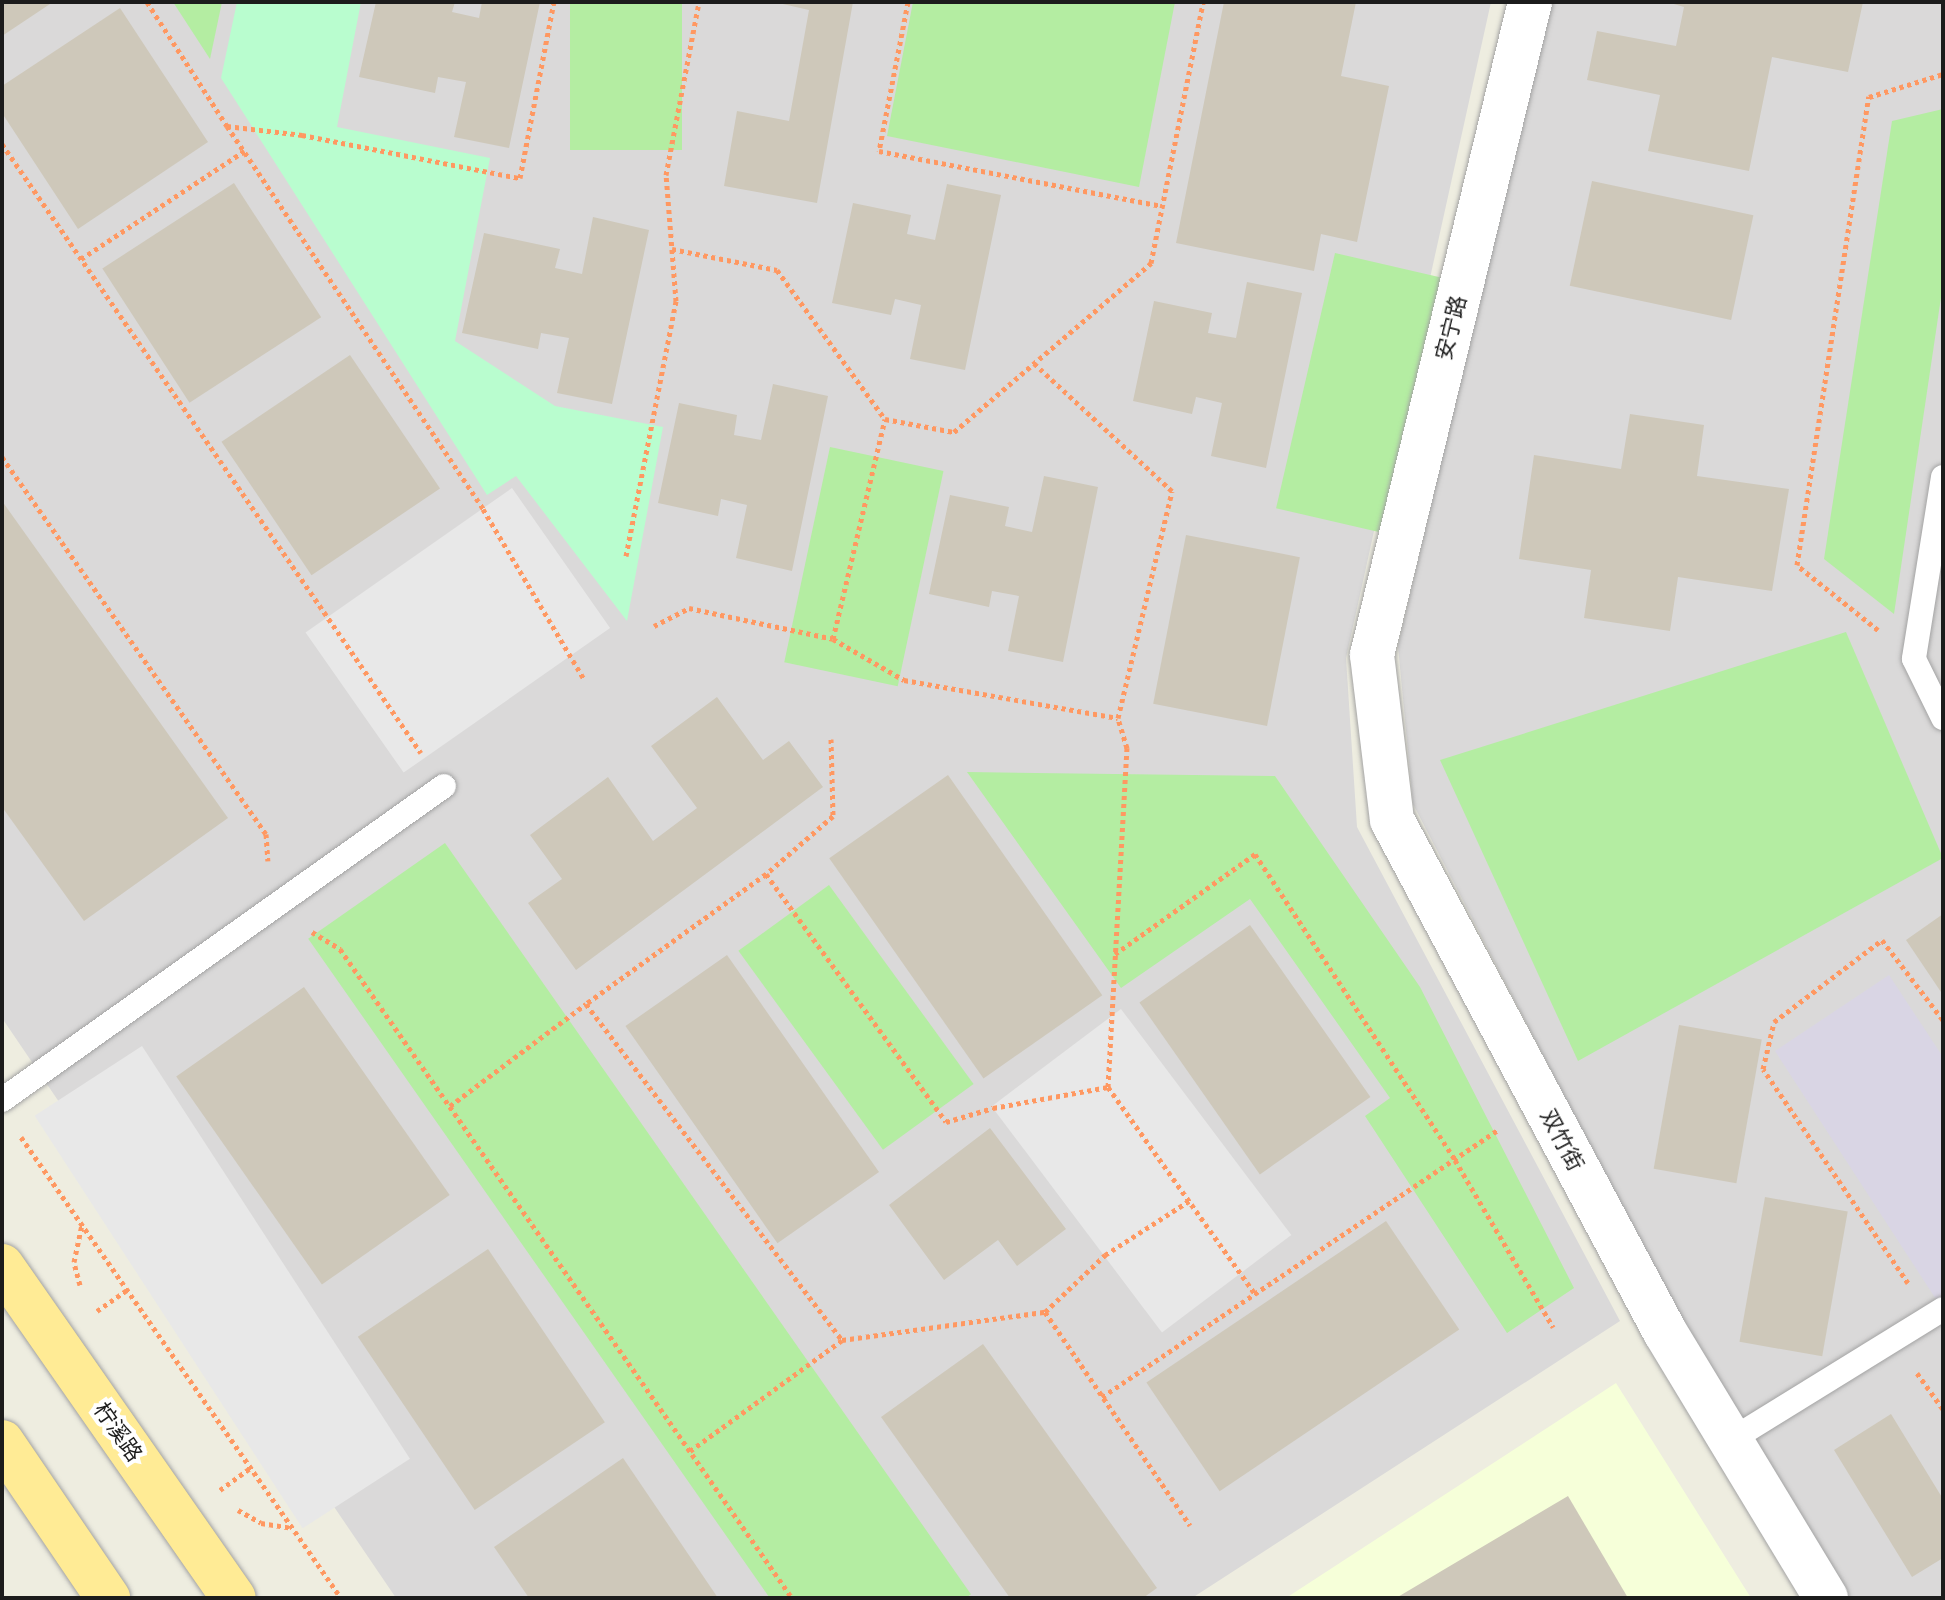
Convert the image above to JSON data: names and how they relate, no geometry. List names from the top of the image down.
{
  "streets": {
    "main road": ["柠溪路"],
    "street": ["安宁路", "双竹街"]
  },
  "crossings": [
    ["安宁路", "双竹街"]
  ]
}
